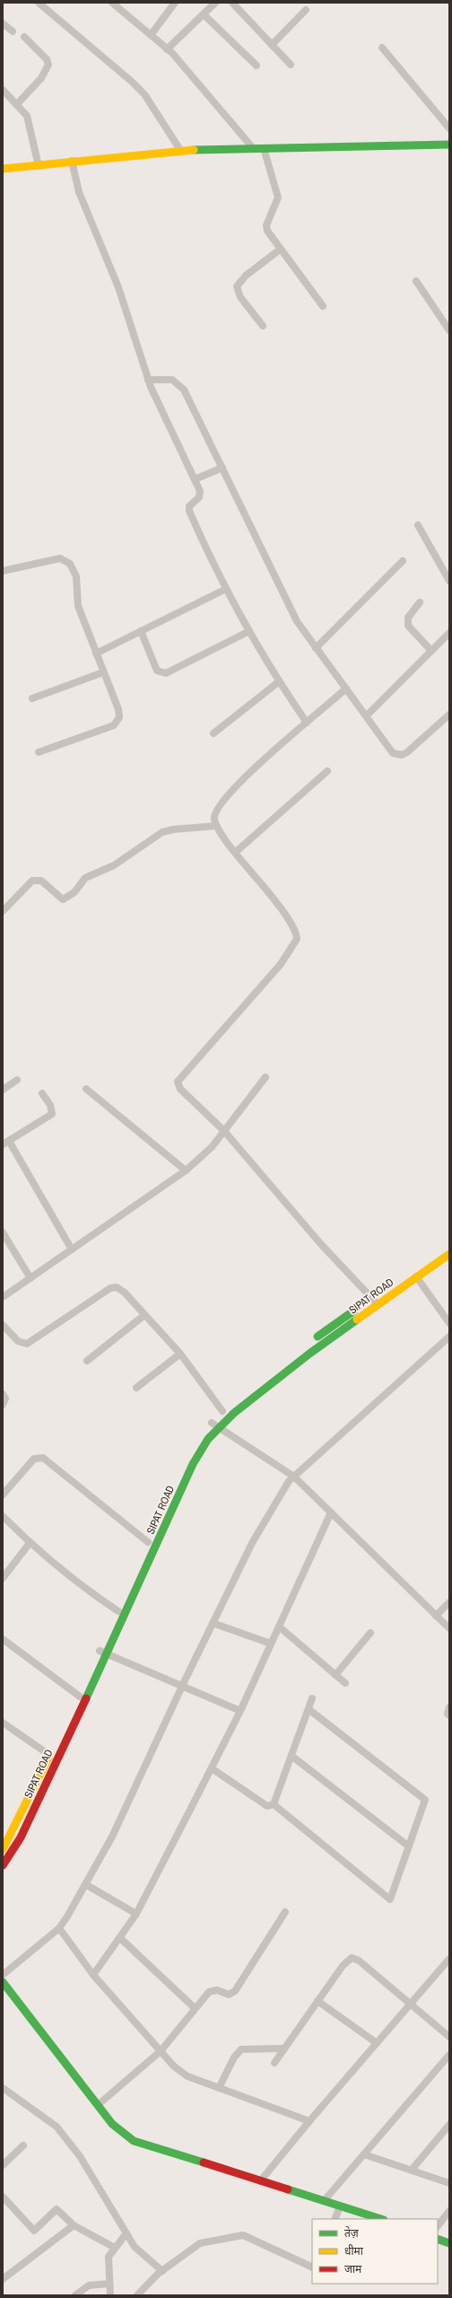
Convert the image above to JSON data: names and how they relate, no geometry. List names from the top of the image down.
{
  "streets": {
    "main road": ["SIPAT ROAD"]
  },
  "legend": ["तेज़", "धीमा", "जाम"]
}
